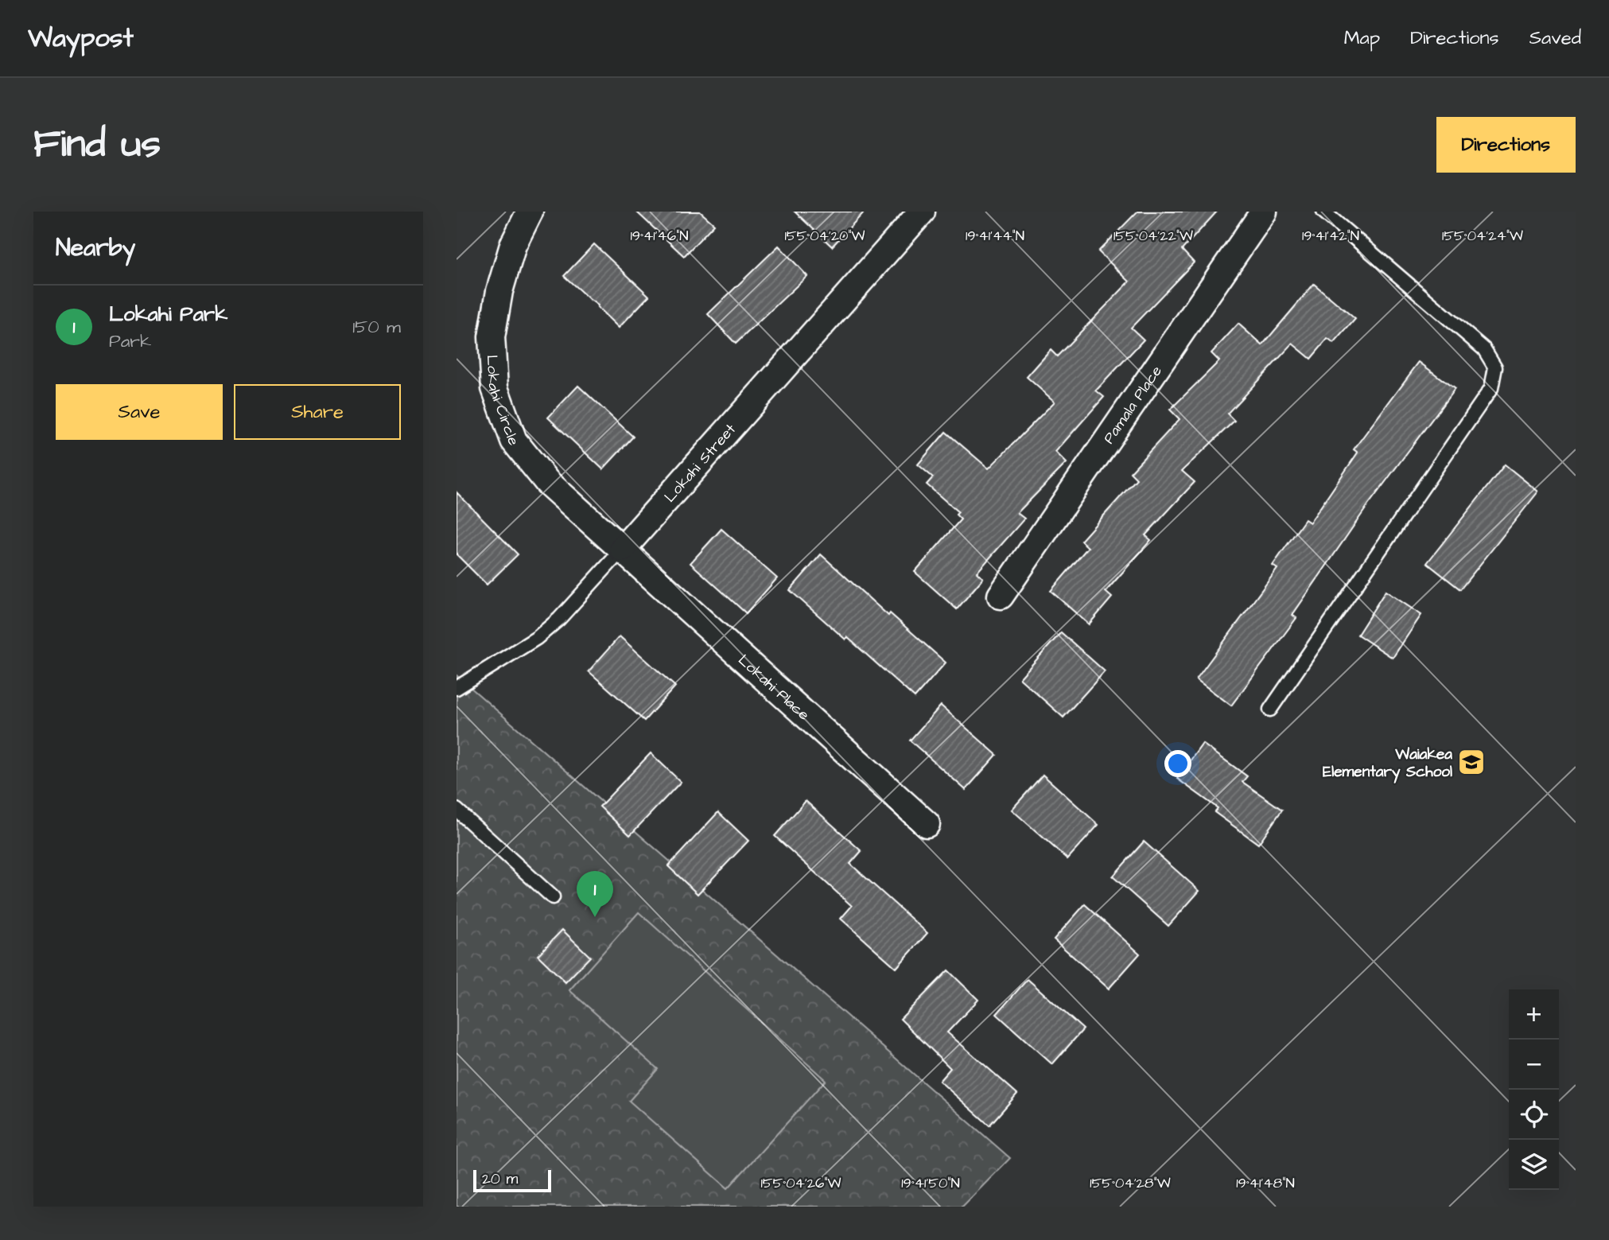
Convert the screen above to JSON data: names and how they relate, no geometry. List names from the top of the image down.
{
  "streets": {
    "street": [
      "Lokahi Circle",
      "Pamala Place",
      "Lokahi Street",
      "Lokahi Place"
    ]
  },
  "crossings": [
    ["Lokahi Circle", "Lokahi Street"],
    ["Lokahi Circle", "Lokahi Place"],
    ["Lokahi Street", "Lokahi Place"]
  ],
  "places": {
    "school or university": ["Waiakea Elementary School"]
  },
  "scale_bar": "20 m",
  "page": {
    "header": "Waypost",
    "nav": ["Map", "Directions", "Saved"],
    "buttons": [
      "Directions",
      ["Save", "Share"]
    ],
    "title": "Find us",
    "heading": "Nearby",
    "list": [
      {
        "mark": "1",
        "name": "Lokahi Park",
        "note": "Park",
        "value": "150 m"
      }
    ],
    "pins": "1",
    "map_buttons": ["+", "−"],
    "scale": "20 m"
  },
  "coordinates": [
    "155°04'20\"W",
    "155°04'22\"W",
    "155°04'24\"W",
    "19°41'46\"N",
    "19°41'44\"N",
    "19°41'42\"N",
    "19°41'50\"N",
    "19°41'48\"N",
    "155°04'26\"W",
    "155°04'28\"W"
  ]
}
